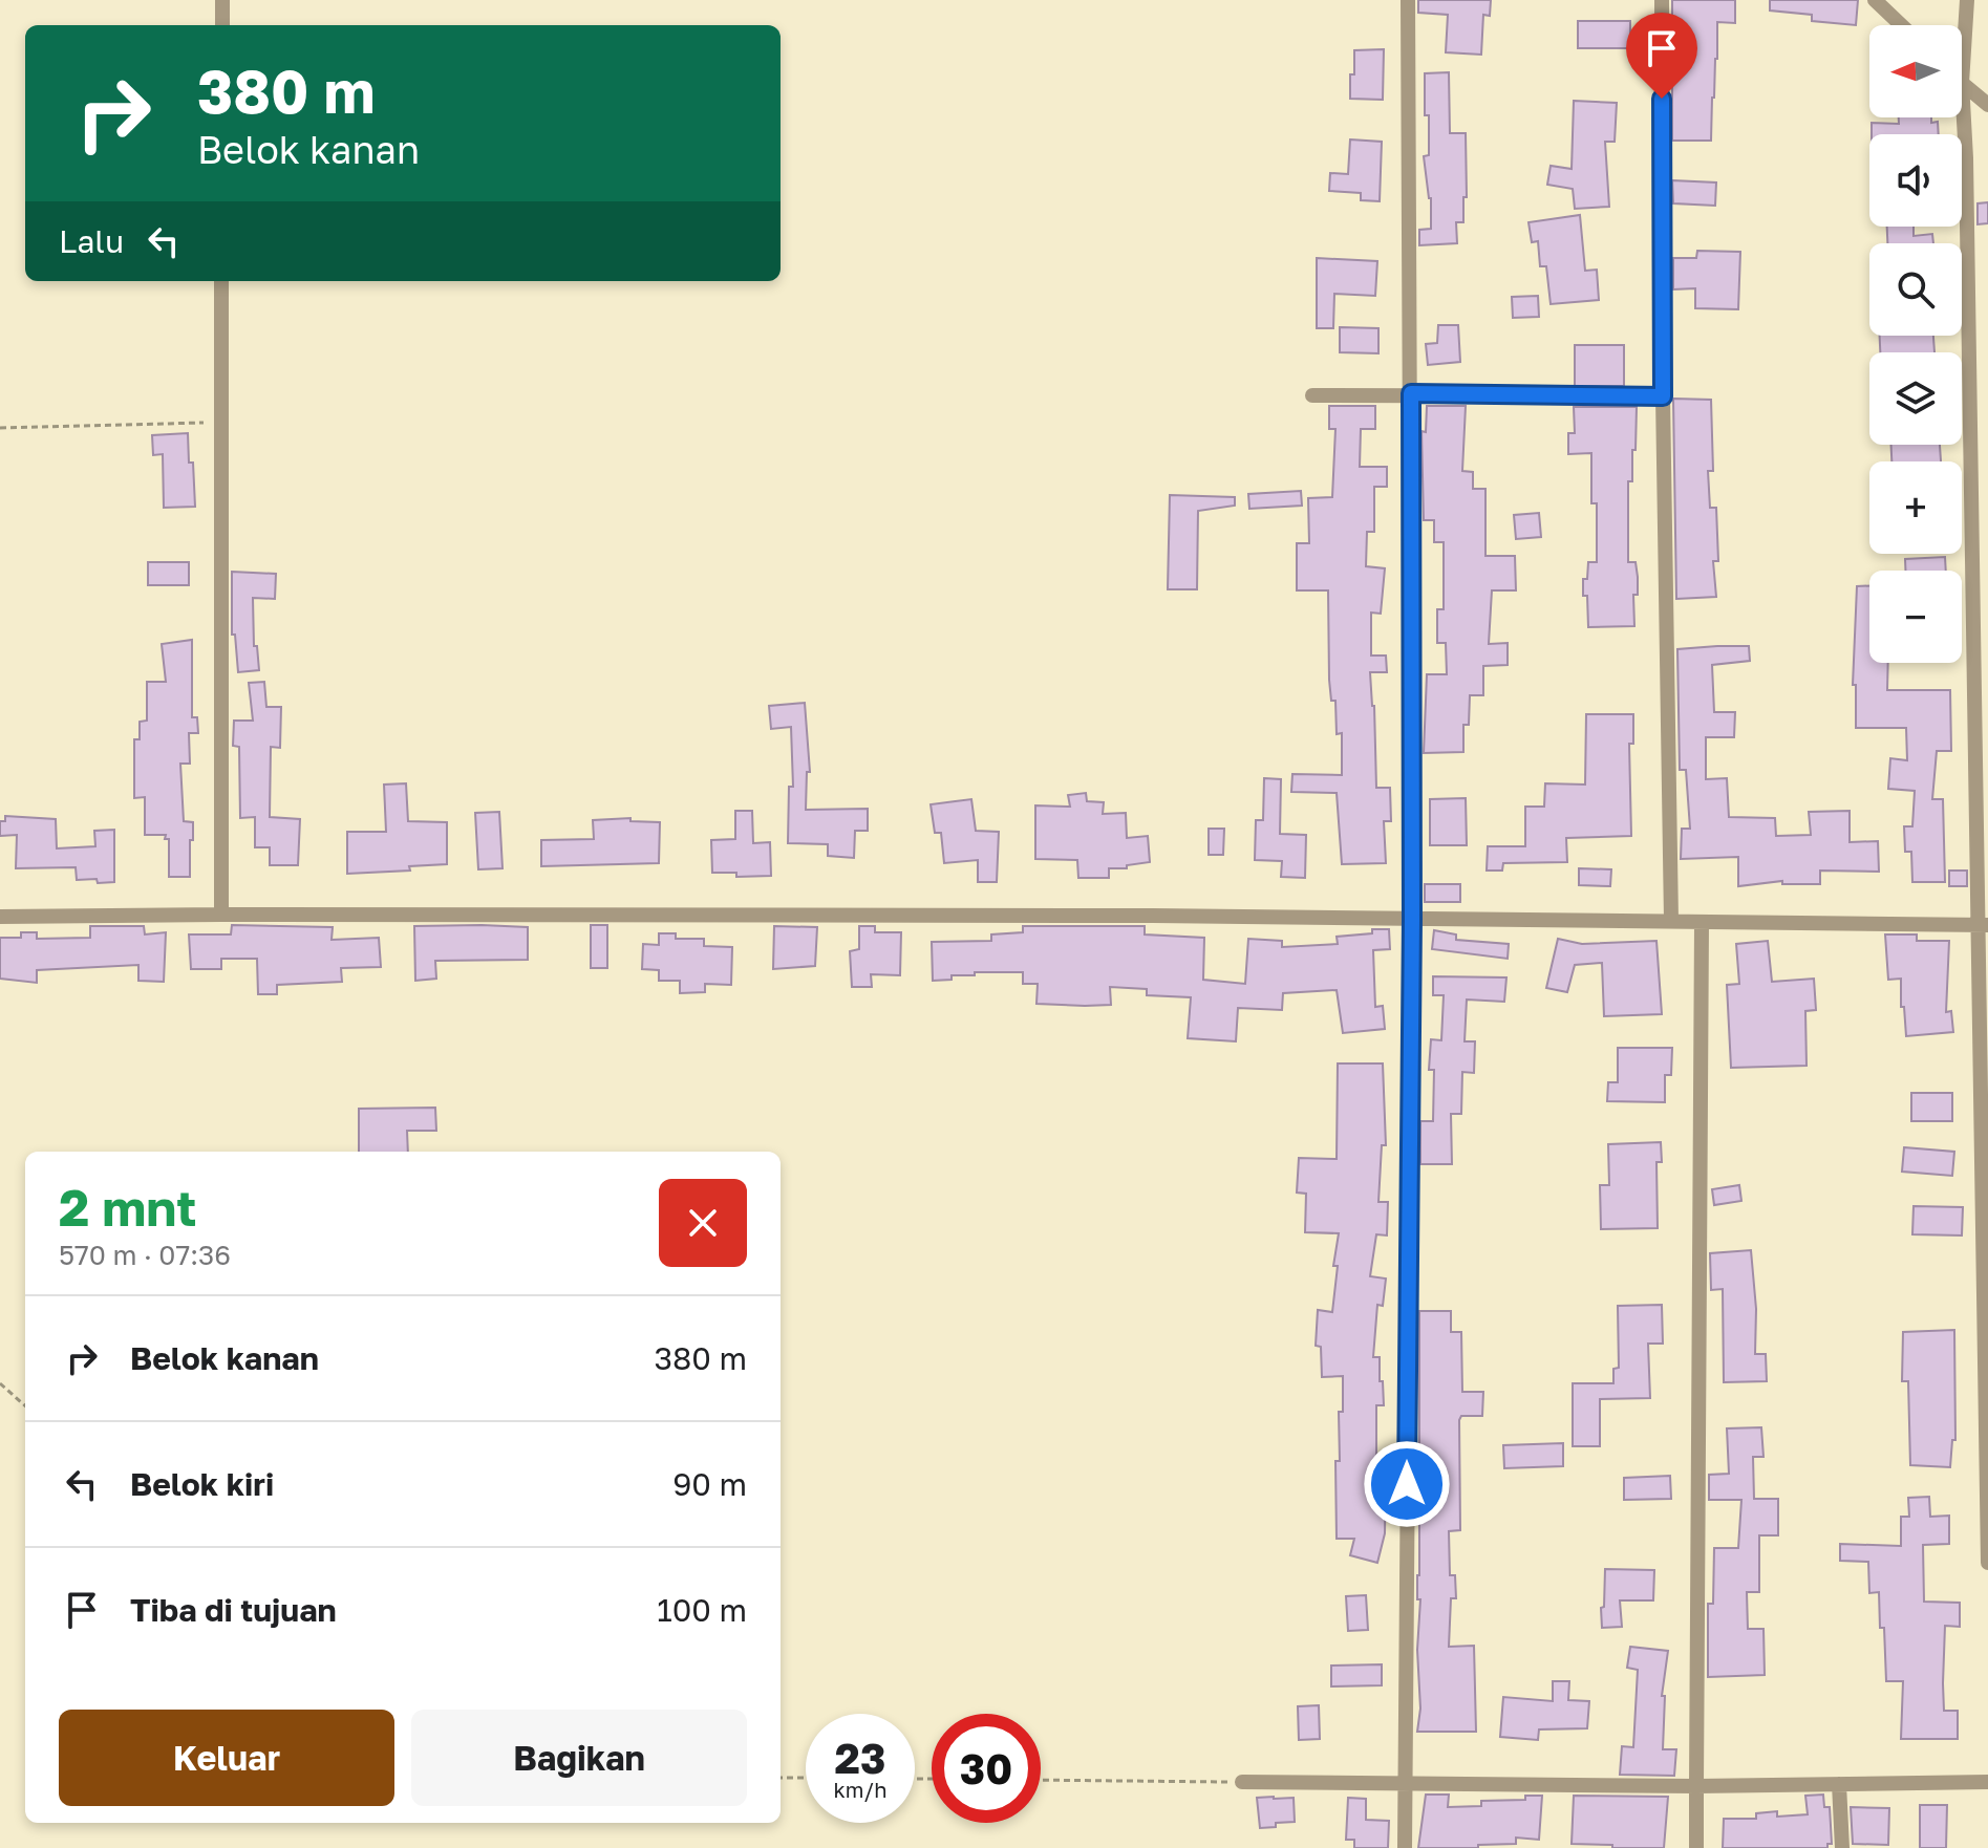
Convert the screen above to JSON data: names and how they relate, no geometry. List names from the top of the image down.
{
  "north": "left",
  "page": {
    "map_buttons": ["+", "−"],
    "turn": ["380 m", "Belok kanan"],
    "then": "Lalu",
    "heading": ["2 mnt", "570 m · 07:36"],
    "list": [
      {
        "name": "Belok kanan",
        "value": "380 m"
      },
      {
        "name": "Belok kiri",
        "value": "90 m"
      },
      {
        "name": "Tiba di tujuan",
        "value": "100 m"
      }
    ],
    "buttons": ["Keluar", "Bagikan"],
    "speed": "23 km/h",
    "limit": "30"
  }
}
